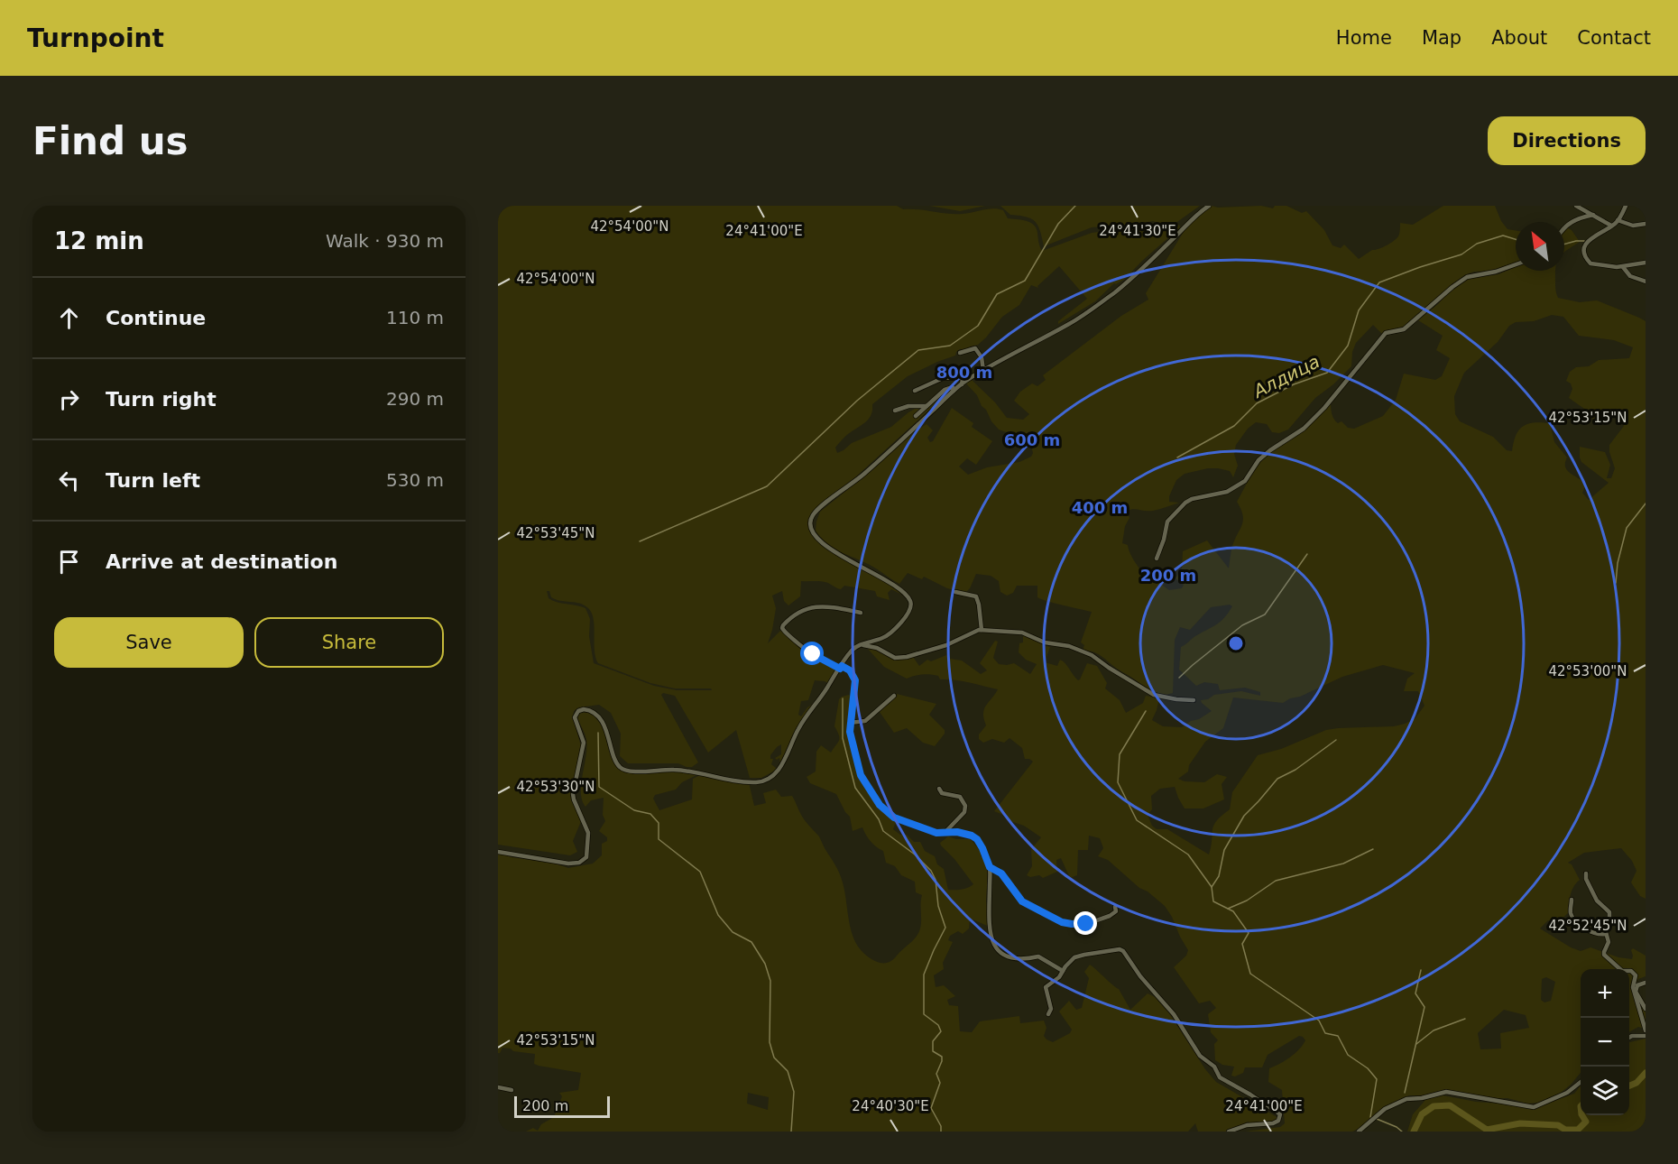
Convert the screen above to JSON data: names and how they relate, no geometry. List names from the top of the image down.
{
  "water": ["Алдица"],
  "scale_bar": "200 m",
  "north": "top left",
  "page": {
    "header": "Turnpoint",
    "nav": [
      "Home",
      "Map",
      "About",
      "Contact"
    ],
    "buttons": [
      "Directions",
      ["Save", "Share"]
    ],
    "title": "Find us",
    "heading": ["12 min", "Walk · 930 m"],
    "list": [
      ["Continue", "110 m"],
      ["Turn right", "290 m"],
      ["Turn left", "530 m"],
      "Arrive at destination"
    ],
    "map_buttons": ["+", "−"],
    "scale": "200 m"
  },
  "coordinates": [
    "42°54'00\"N",
    "24°41'00\"E",
    "24°41'30\"E",
    "42°53'15\"N",
    "42°53'45\"N",
    "42°53'00\"N",
    "42°53'30\"N",
    "42°52'45\"N",
    "24°40'30\"E"
  ],
  "rings": [
    "800 m",
    "600 m",
    "400 m",
    "200 m"
  ]
}
